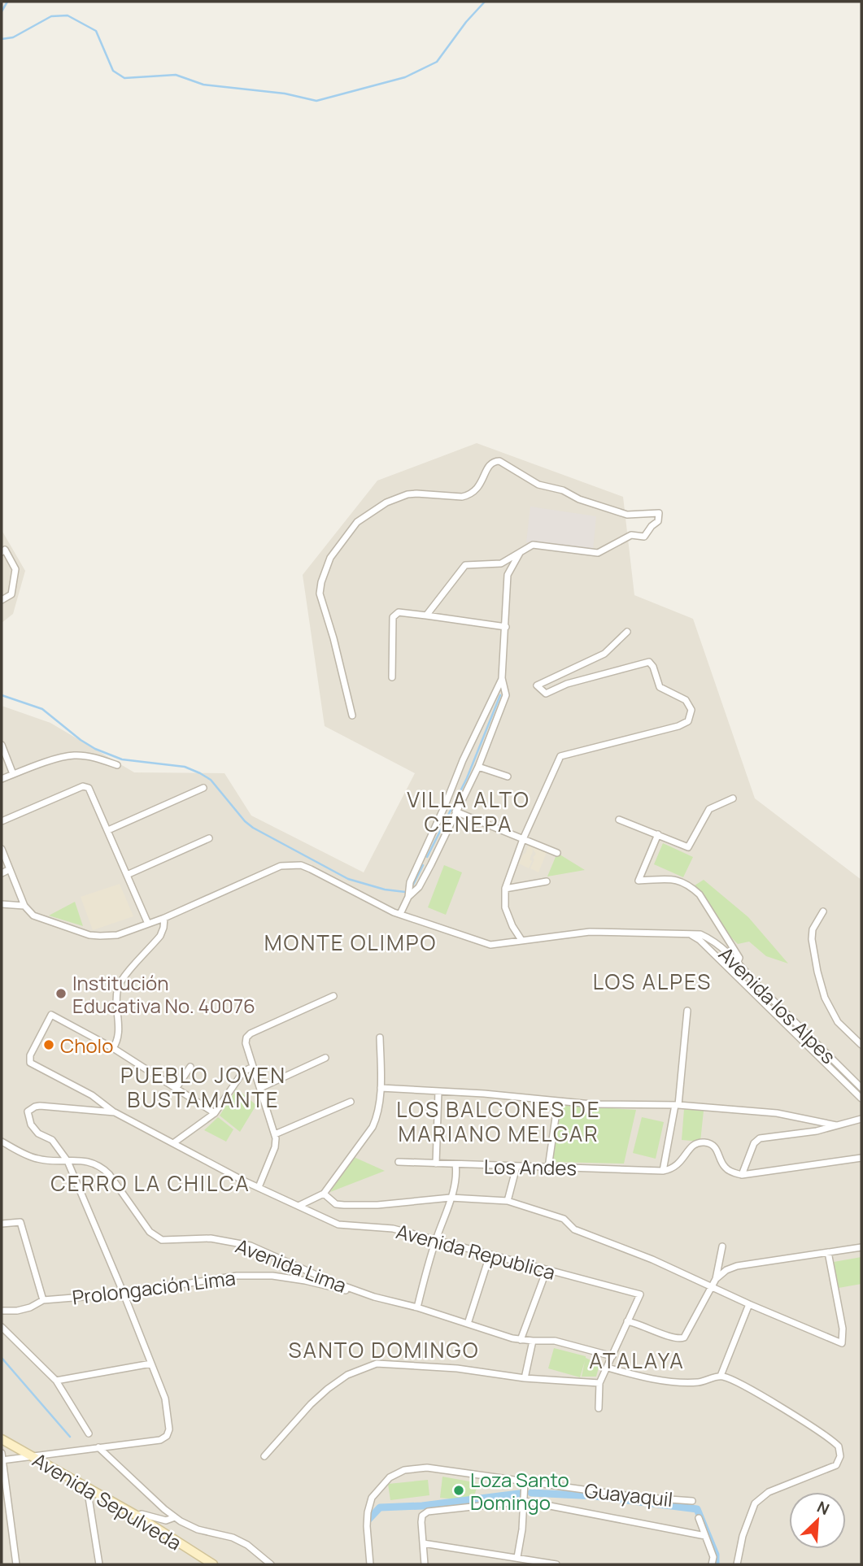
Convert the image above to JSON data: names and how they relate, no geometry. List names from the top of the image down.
{
  "streets": {
    "street": [
      "Avenida los Alpes",
      "Los Andes",
      "Avenida Republica",
      "Avenida Lima",
      "Prolongación Lima",
      "Guayaquil",
      "Avenida Sepulveda"
    ]
  },
  "crossings": [
    ["Avenida Republica", "Avenida Lima"],
    ["Avenida Lima", "Prolongación Lima"]
  ],
  "districts": [
    "VILLA ALTO CENEPA",
    "MONTE OLIMPO",
    "LOS ALPES",
    "PUEBLO JOVEN BUSTAMANTE",
    "LOS BALCONES DE MARIANO MELGAR",
    "CERRO LA CHILCA",
    "SANTO DOMINGO",
    "ATALAYA"
  ],
  "places": ["Institución Educativa No. 40076", "Cholo", "Loza Santo Domingo"],
  "north": "top right"
}
